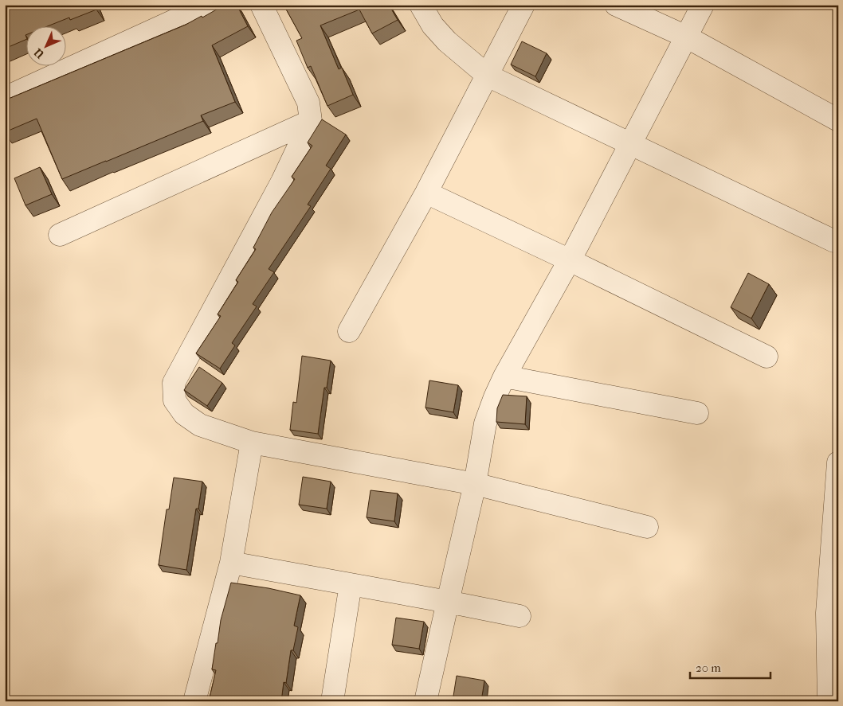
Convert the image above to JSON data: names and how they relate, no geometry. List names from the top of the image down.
{
  "scale_bar": "20 m",
  "north": "bottom left"
}
